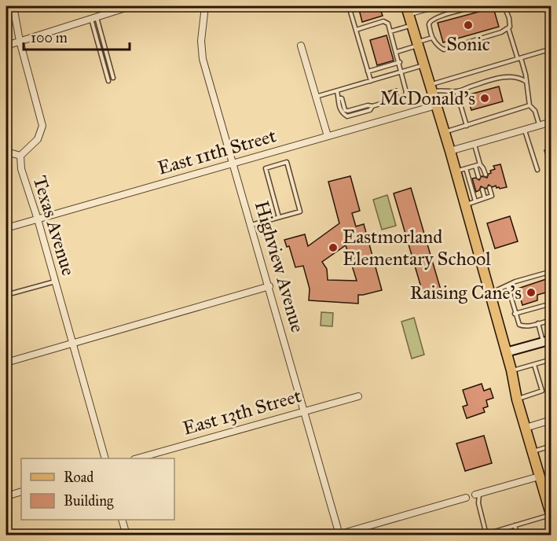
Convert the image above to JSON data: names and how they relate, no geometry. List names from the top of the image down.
{
  "streets": {
    "street": [
      "East 11th Street",
      "Texas Avenue",
      "Highview Avenue",
      "East 13th Street"
    ]
  },
  "crossings": [
    ["East 11th Street", "Texas Avenue"],
    ["East 11th Street", "Highview Avenue"],
    ["Highview Avenue", "East 13th Street"]
  ],
  "places": [
    "Sonic",
    "McDonald's",
    "Eastmorland Elementary School",
    "Raising Cane's"
  ],
  "legend": ["Road", "Building"],
  "scale_bar": "100 m"
}
